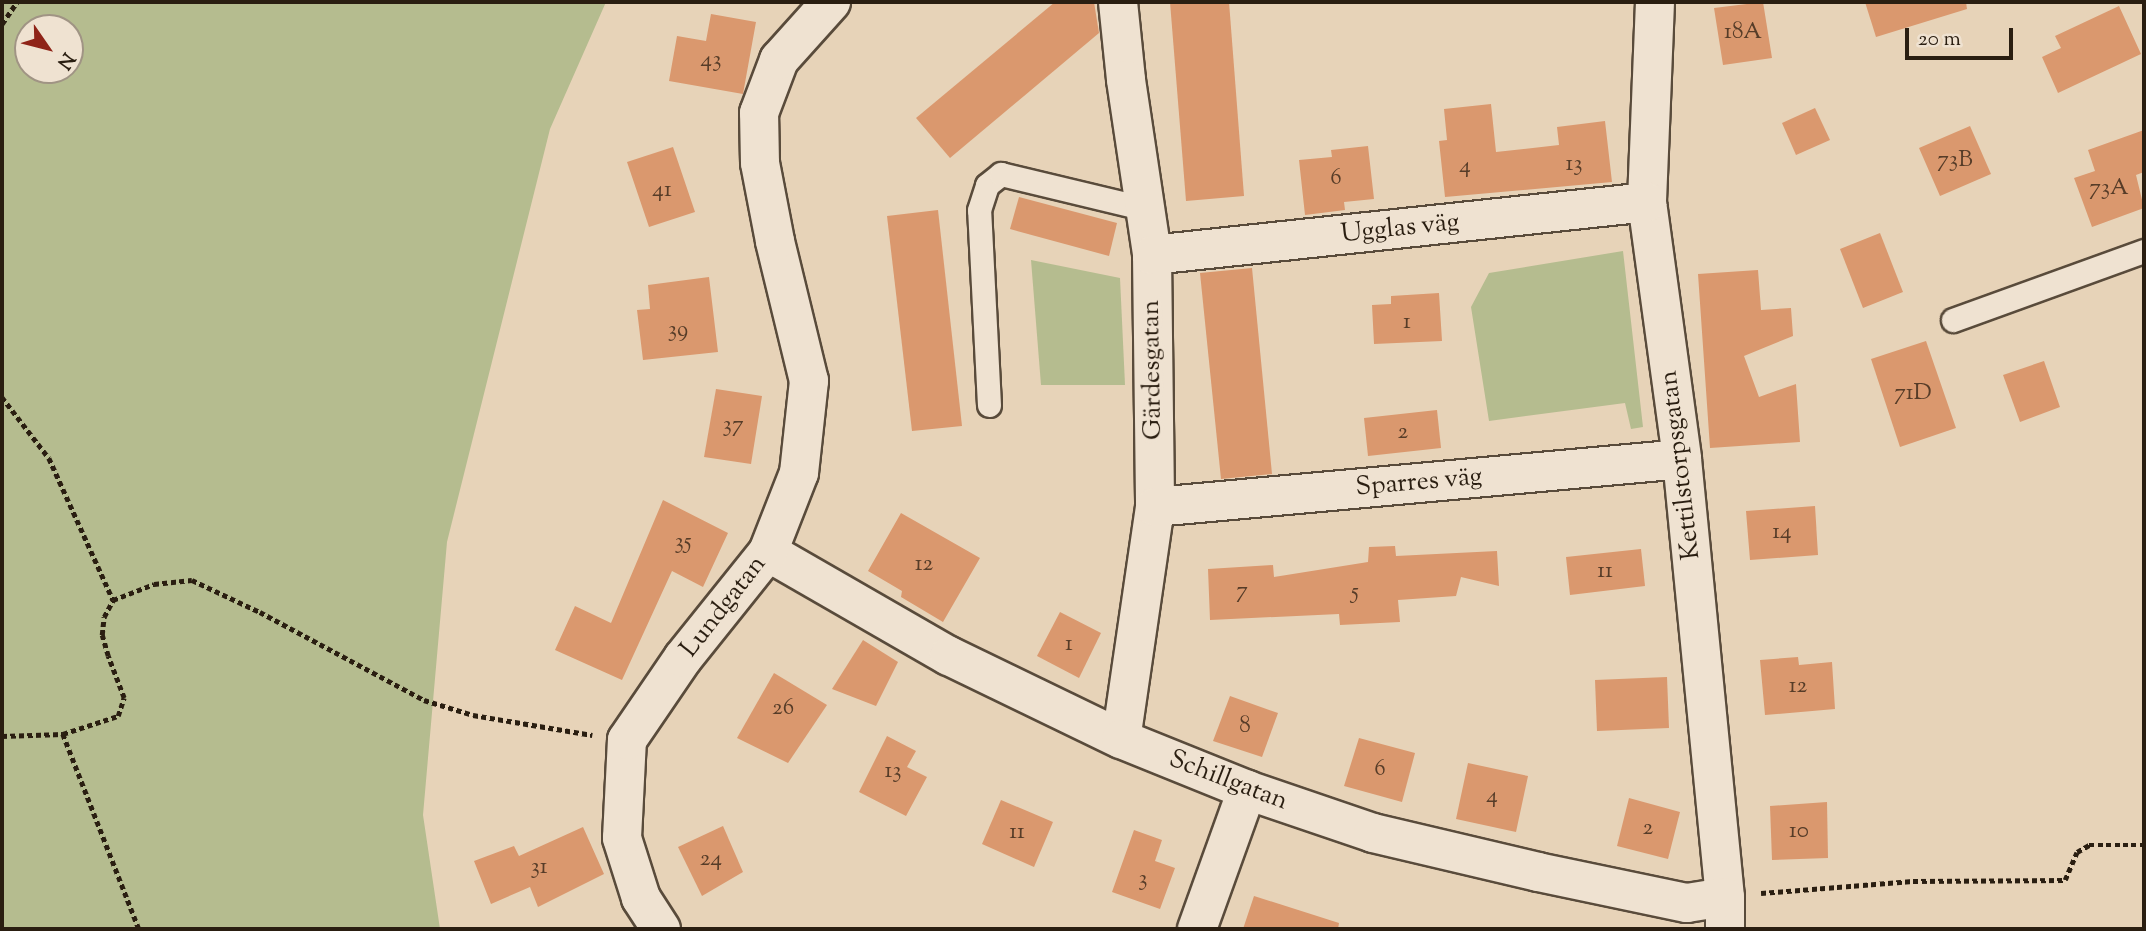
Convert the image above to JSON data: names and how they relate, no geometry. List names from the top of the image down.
{
  "streets": {
    "street": [
      "Ugglas väg",
      "Gärdesgatan",
      "Kettilstorpsgatan",
      "Sparres väg",
      "Lundgatan",
      "Schillgatan"
    ]
  },
  "crossings": [
    ["Ugglas väg", "Gärdesgatan"],
    ["Ugglas väg", "Kettilstorpsgatan"],
    ["Gärdesgatan", "Sparres väg"],
    ["Gärdesgatan", "Schillgatan"],
    ["Kettilstorpsgatan", "Sparres väg"],
    ["Kettilstorpsgatan", "Schillgatan"],
    ["Lundgatan", "Schillgatan"]
  ],
  "house_numbers": [
    "18A",
    "43",
    "73B",
    "13",
    "4",
    "6",
    "73A",
    "41",
    "1",
    "39",
    "71D",
    "37",
    "2",
    "14",
    "35",
    "12",
    "11",
    "7",
    "5",
    "1",
    "12",
    "26",
    "8",
    "6",
    "13",
    "4",
    "2",
    "10",
    "11",
    "24",
    "31",
    "3"
  ],
  "scale_bar": "20 m",
  "north": "bottom right"
}
